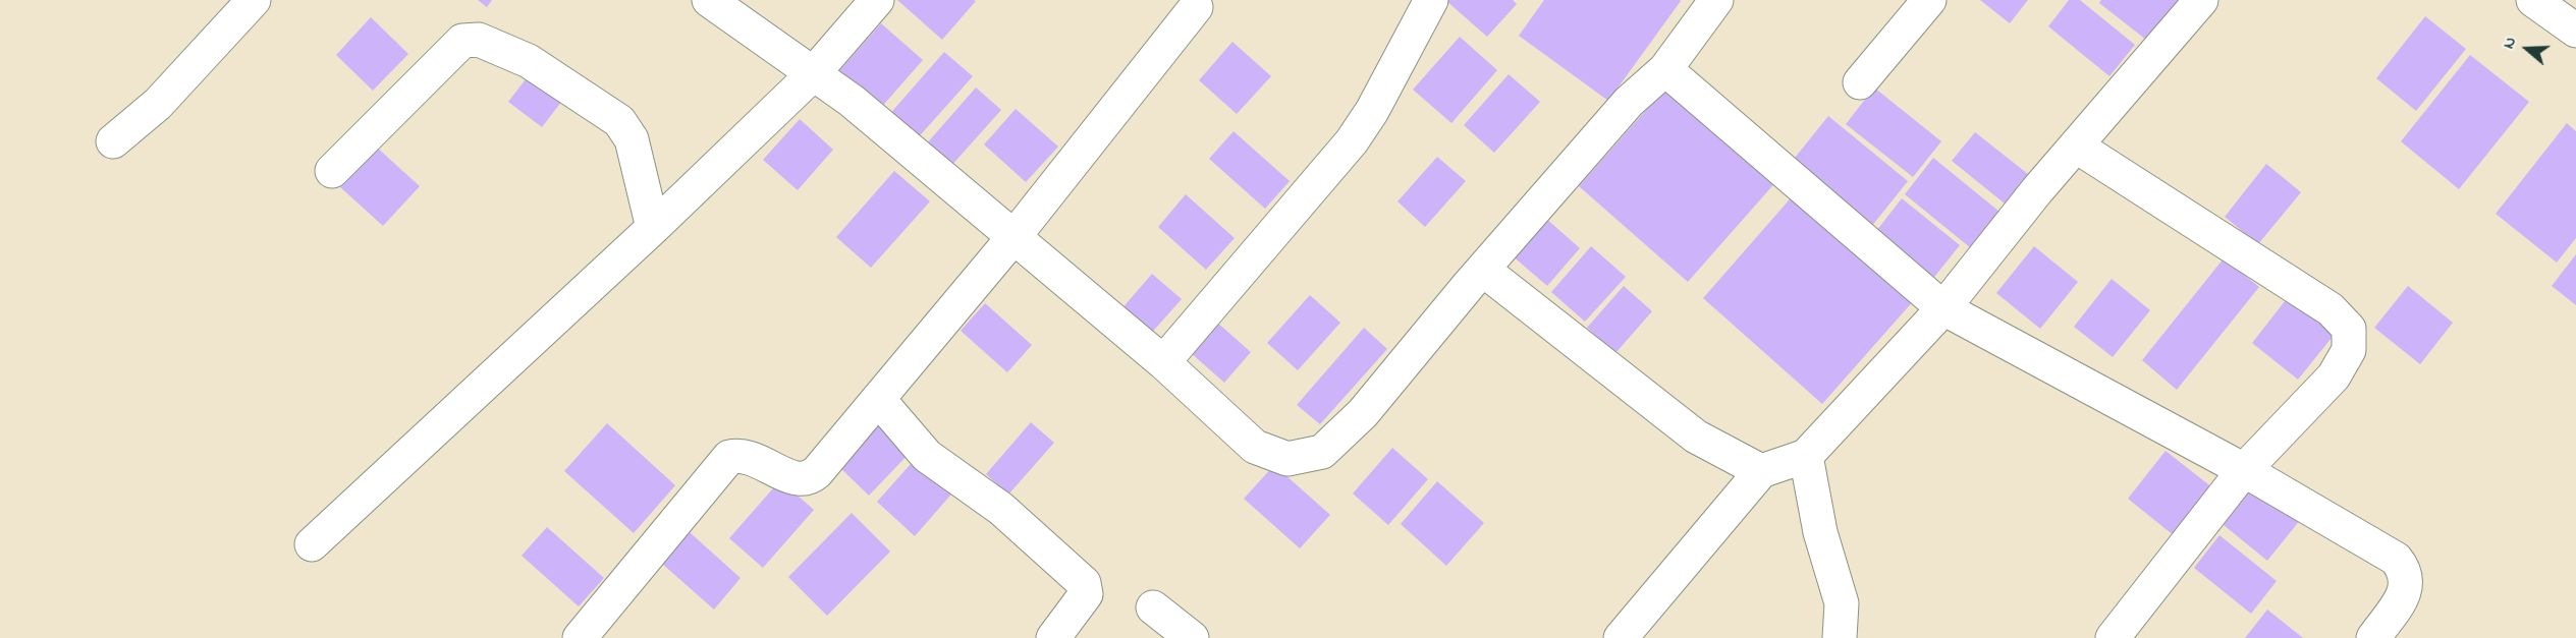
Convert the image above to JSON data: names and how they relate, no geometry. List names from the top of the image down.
{
  "north": "left"
}
